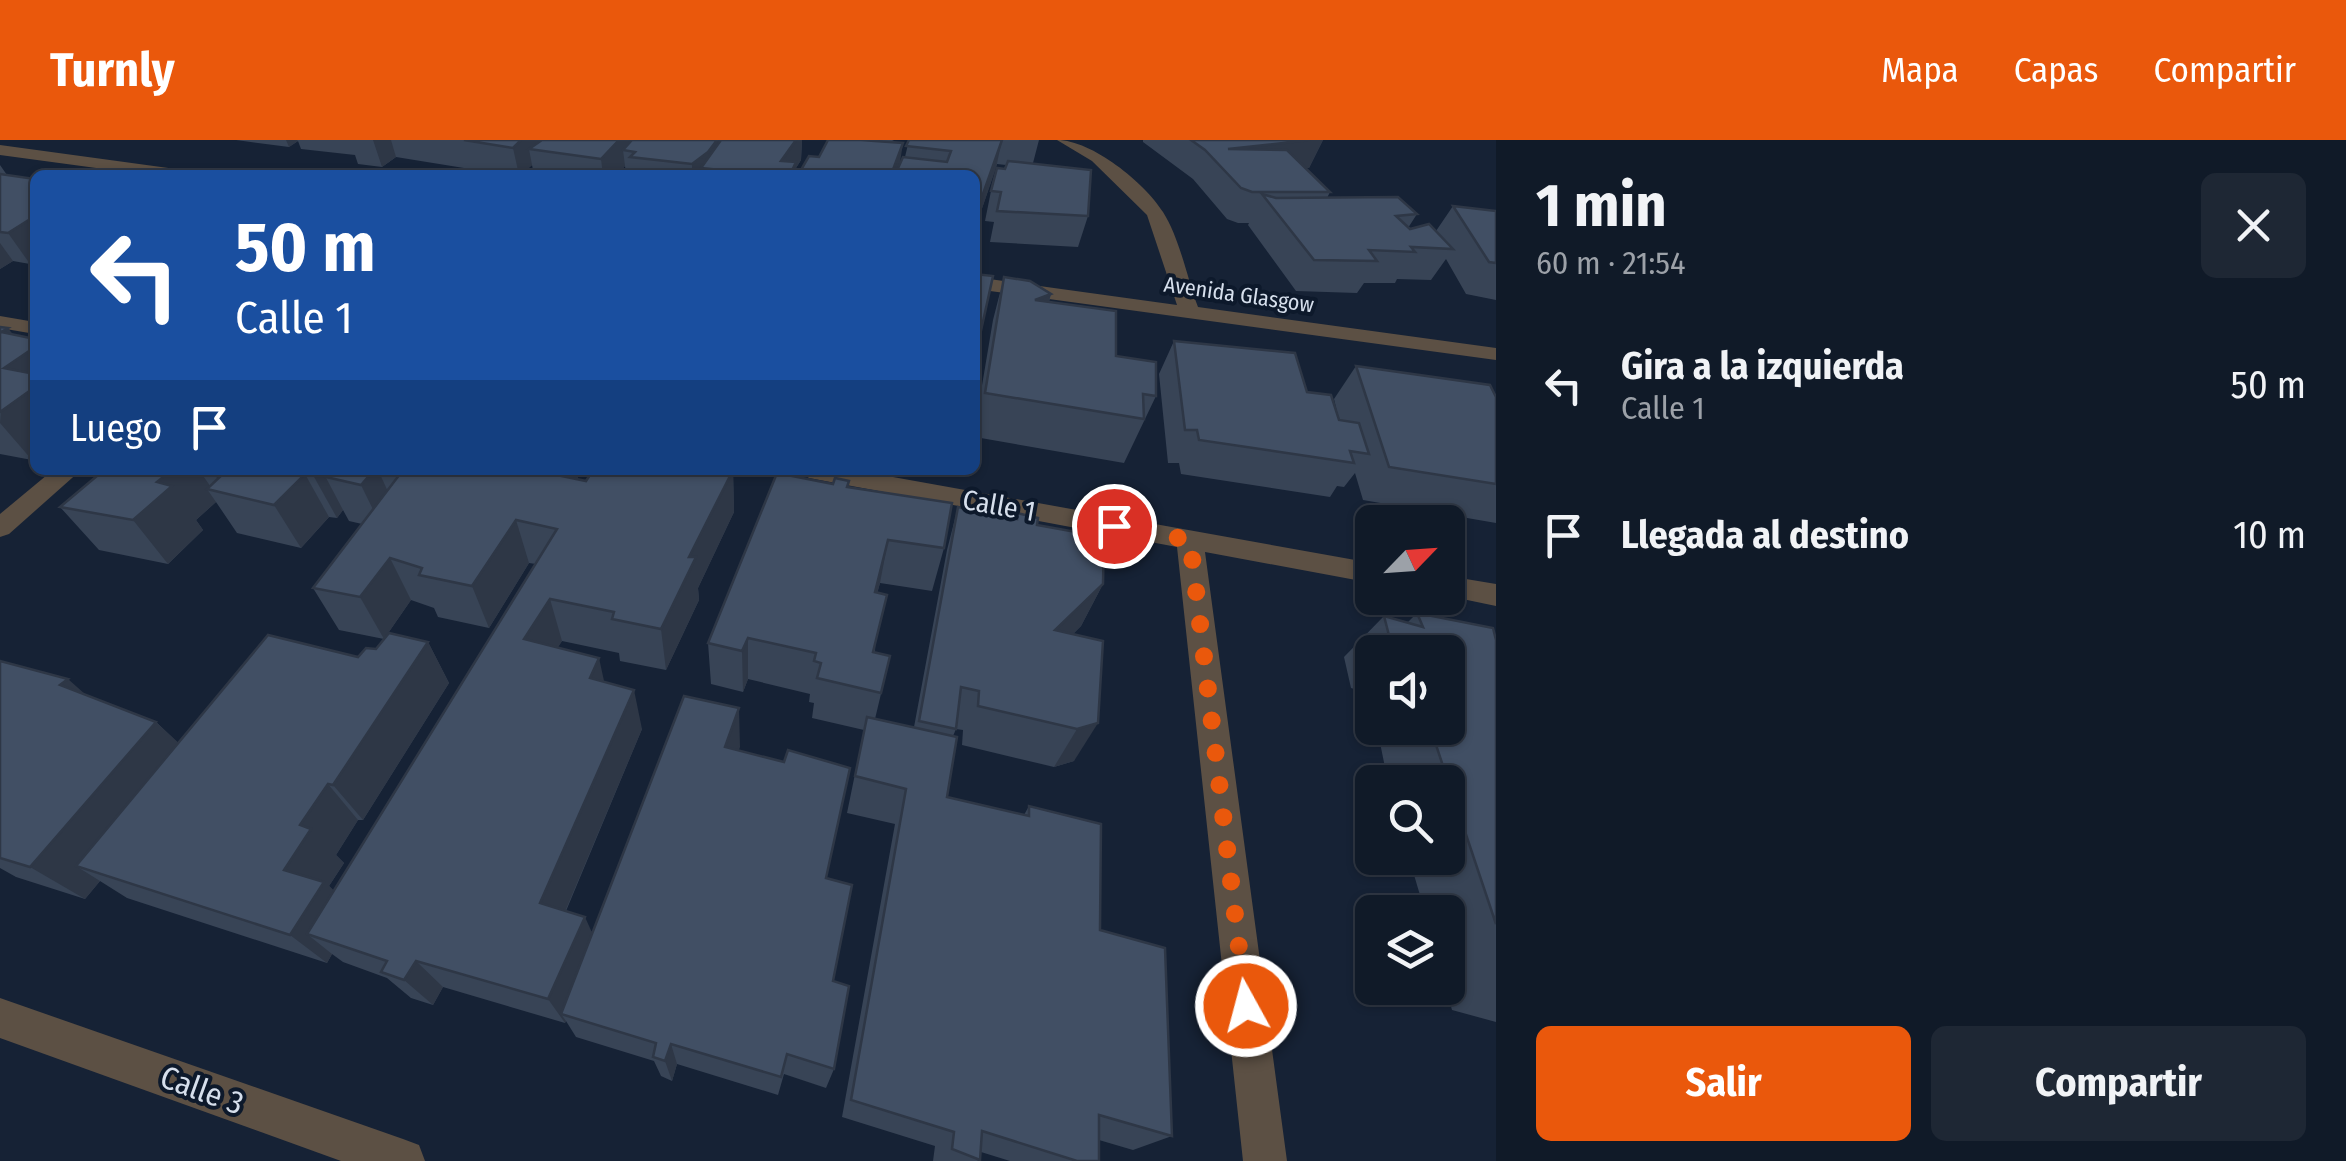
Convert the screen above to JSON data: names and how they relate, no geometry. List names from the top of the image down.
{
  "streets": {
    "street": ["Avenida Glasgow", "Calle 1", "Calle 3"]
  },
  "north": "top right",
  "page": {
    "header": "Turnly",
    "nav": ["Mapa", "Capas", "Compartir"],
    "heading": ["1 min", "60 m · 21:54"],
    "turn": ["50 m", "Calle 1"],
    "list": [
      {
        "name": "Gira a la izquierda",
        "note": "Calle 1",
        "value": "50 m"
      },
      {
        "name": "Llegada al destino",
        "value": "10 m"
      }
    ],
    "then": "Luego",
    "buttons": ["Salir", "Compartir"]
  }
}
